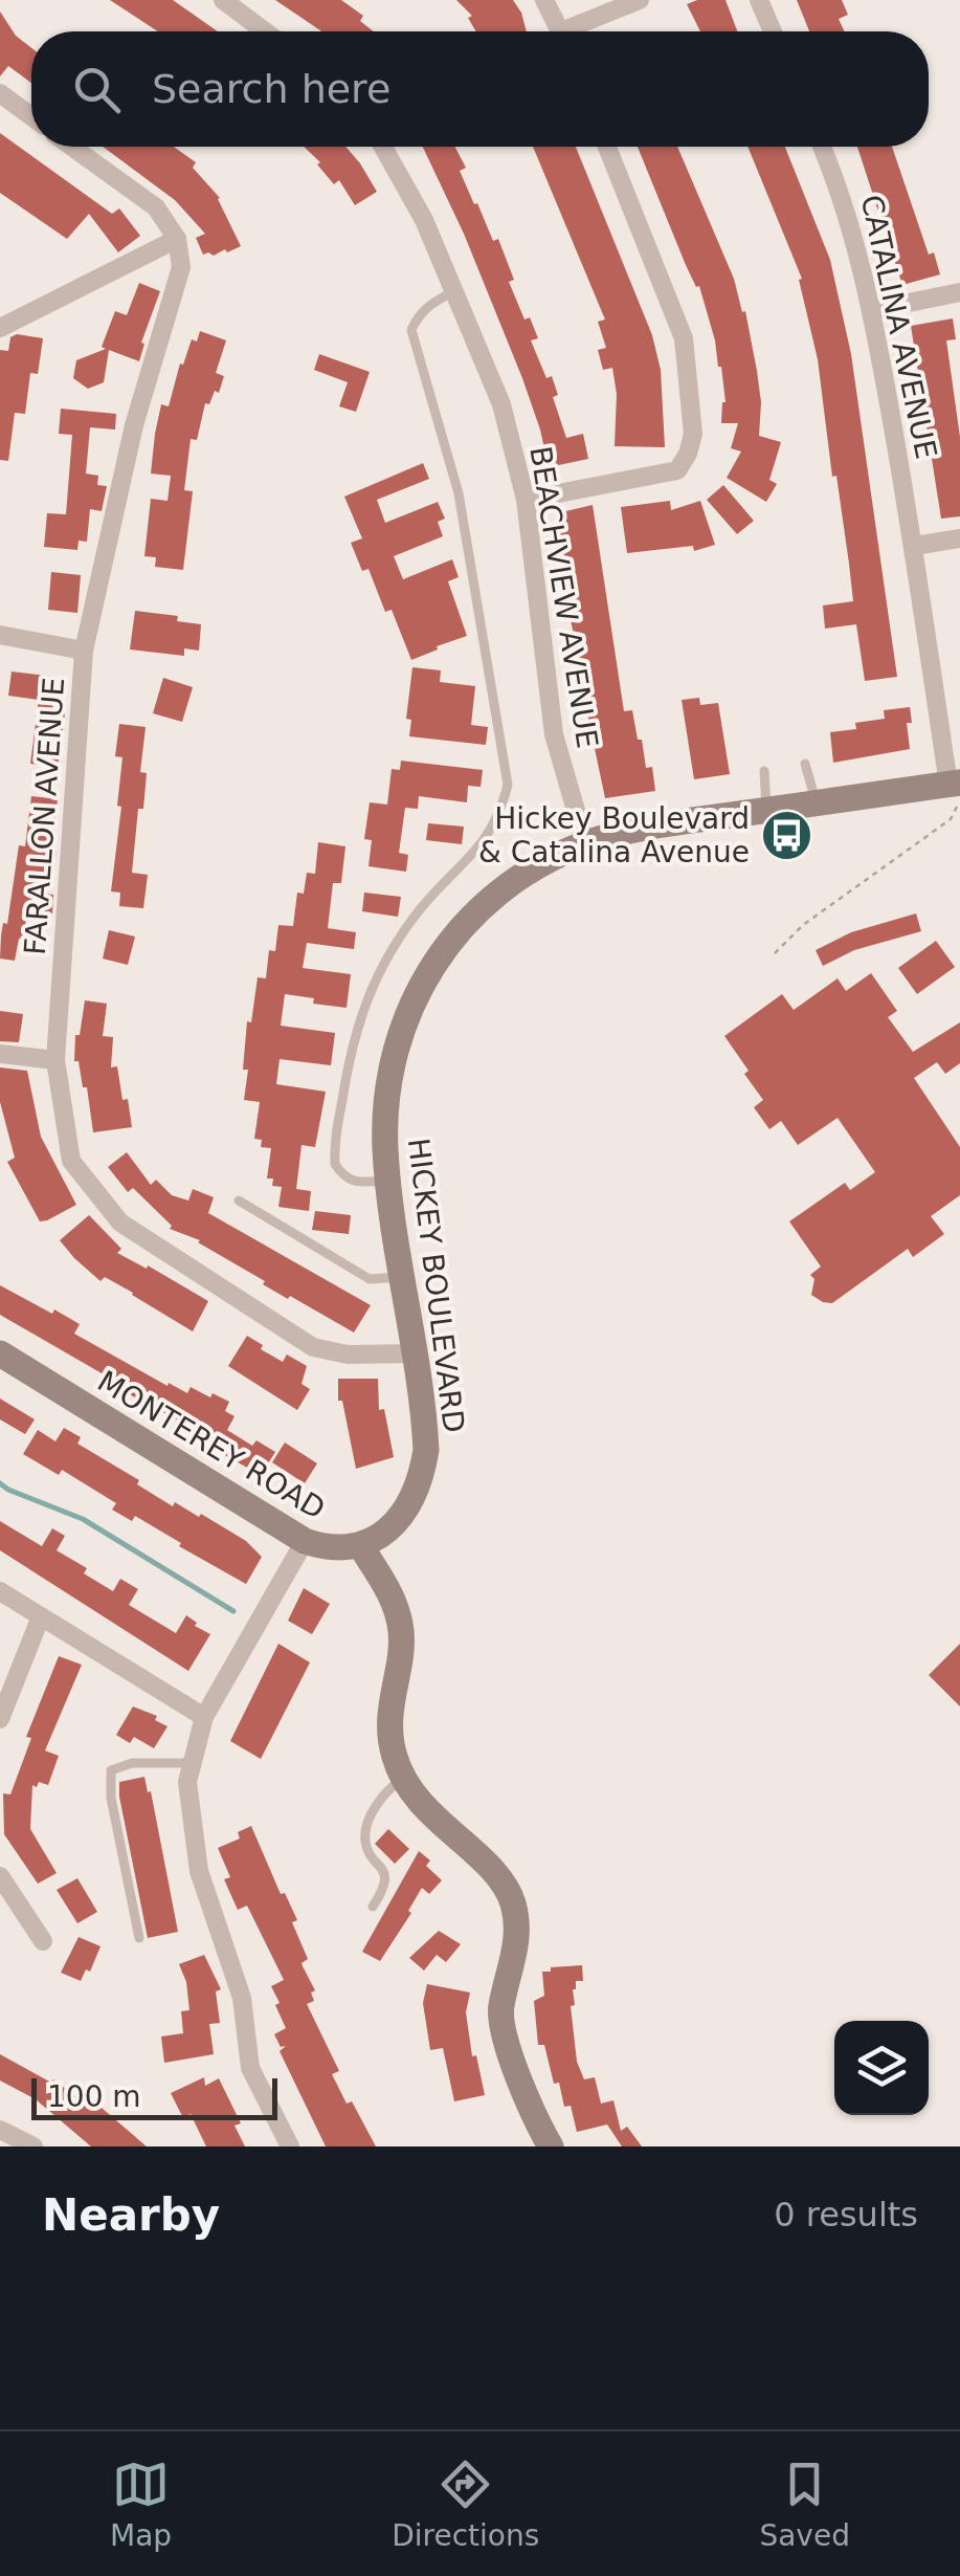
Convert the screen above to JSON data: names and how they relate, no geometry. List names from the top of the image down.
{
  "streets": {
    "main road": ["HICKEY BOULEVARD", "MONTEREY ROAD"],
    "street": ["CATALINA AVENUE", "BEACHVIEW AVENUE", "FARALLON AVENUE"]
  },
  "crossings": [
    ["CATALINA AVENUE", "HICKEY BOULEVARD"],
    ["BEACHVIEW AVENUE", "HICKEY BOULEVARD"],
    ["FARALLON AVENUE", "HICKEY BOULEVARD"],
    ["HICKEY BOULEVARD", "MONTEREY ROAD"]
  ],
  "places": {
    "bus stop": ["Hickey Boulevard & Catalina Avenue"]
  },
  "scale_bar": "100 m",
  "page": {
    "search": "Search here",
    "scale": "100 m",
    "heading": ["Nearby", "0 results"],
    "nav": ["Map", "Directions", "Saved"]
  }
}
